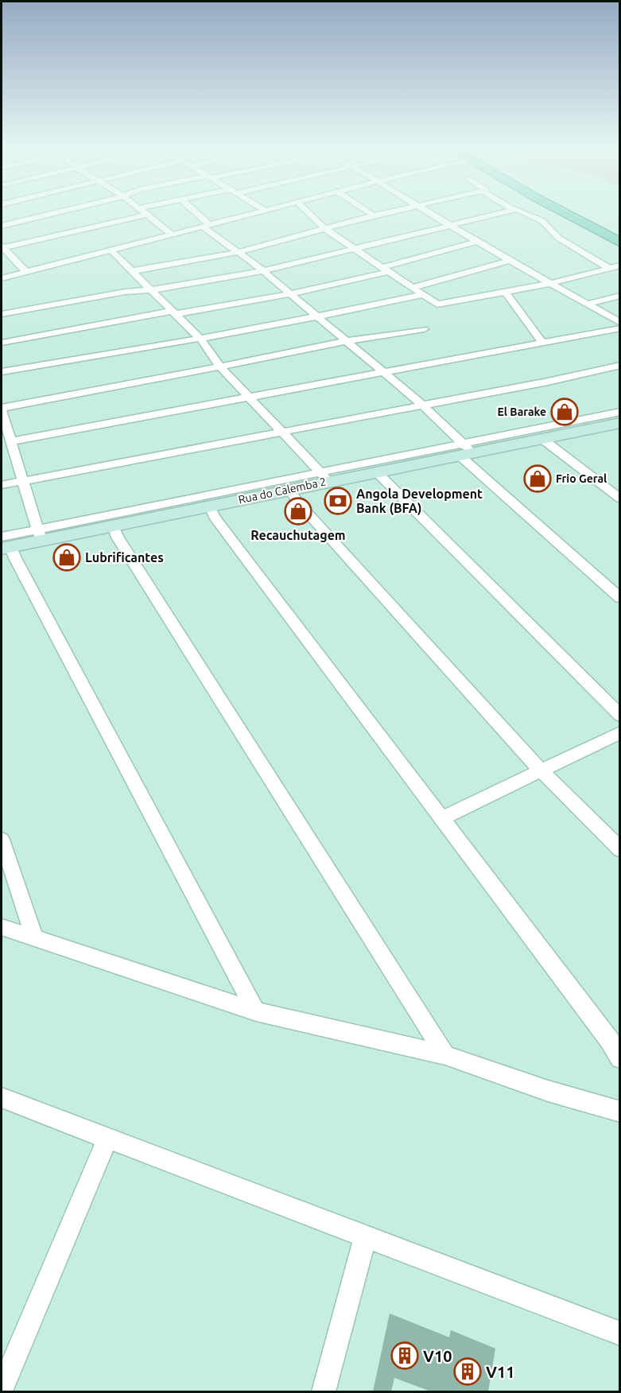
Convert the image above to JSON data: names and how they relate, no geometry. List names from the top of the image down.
{
  "streets": {
    "main road": ["Rua do Calemba 2"]
  },
  "places": {
    "shop": [
      "El Barake",
      "Frio Geral",
      "Recauchutagem",
      "Lubrificantes"
    ],
    "bank": ["Angola Development Bank (BFA)"],
    "building": ["V10", "V11"]
  }
}
